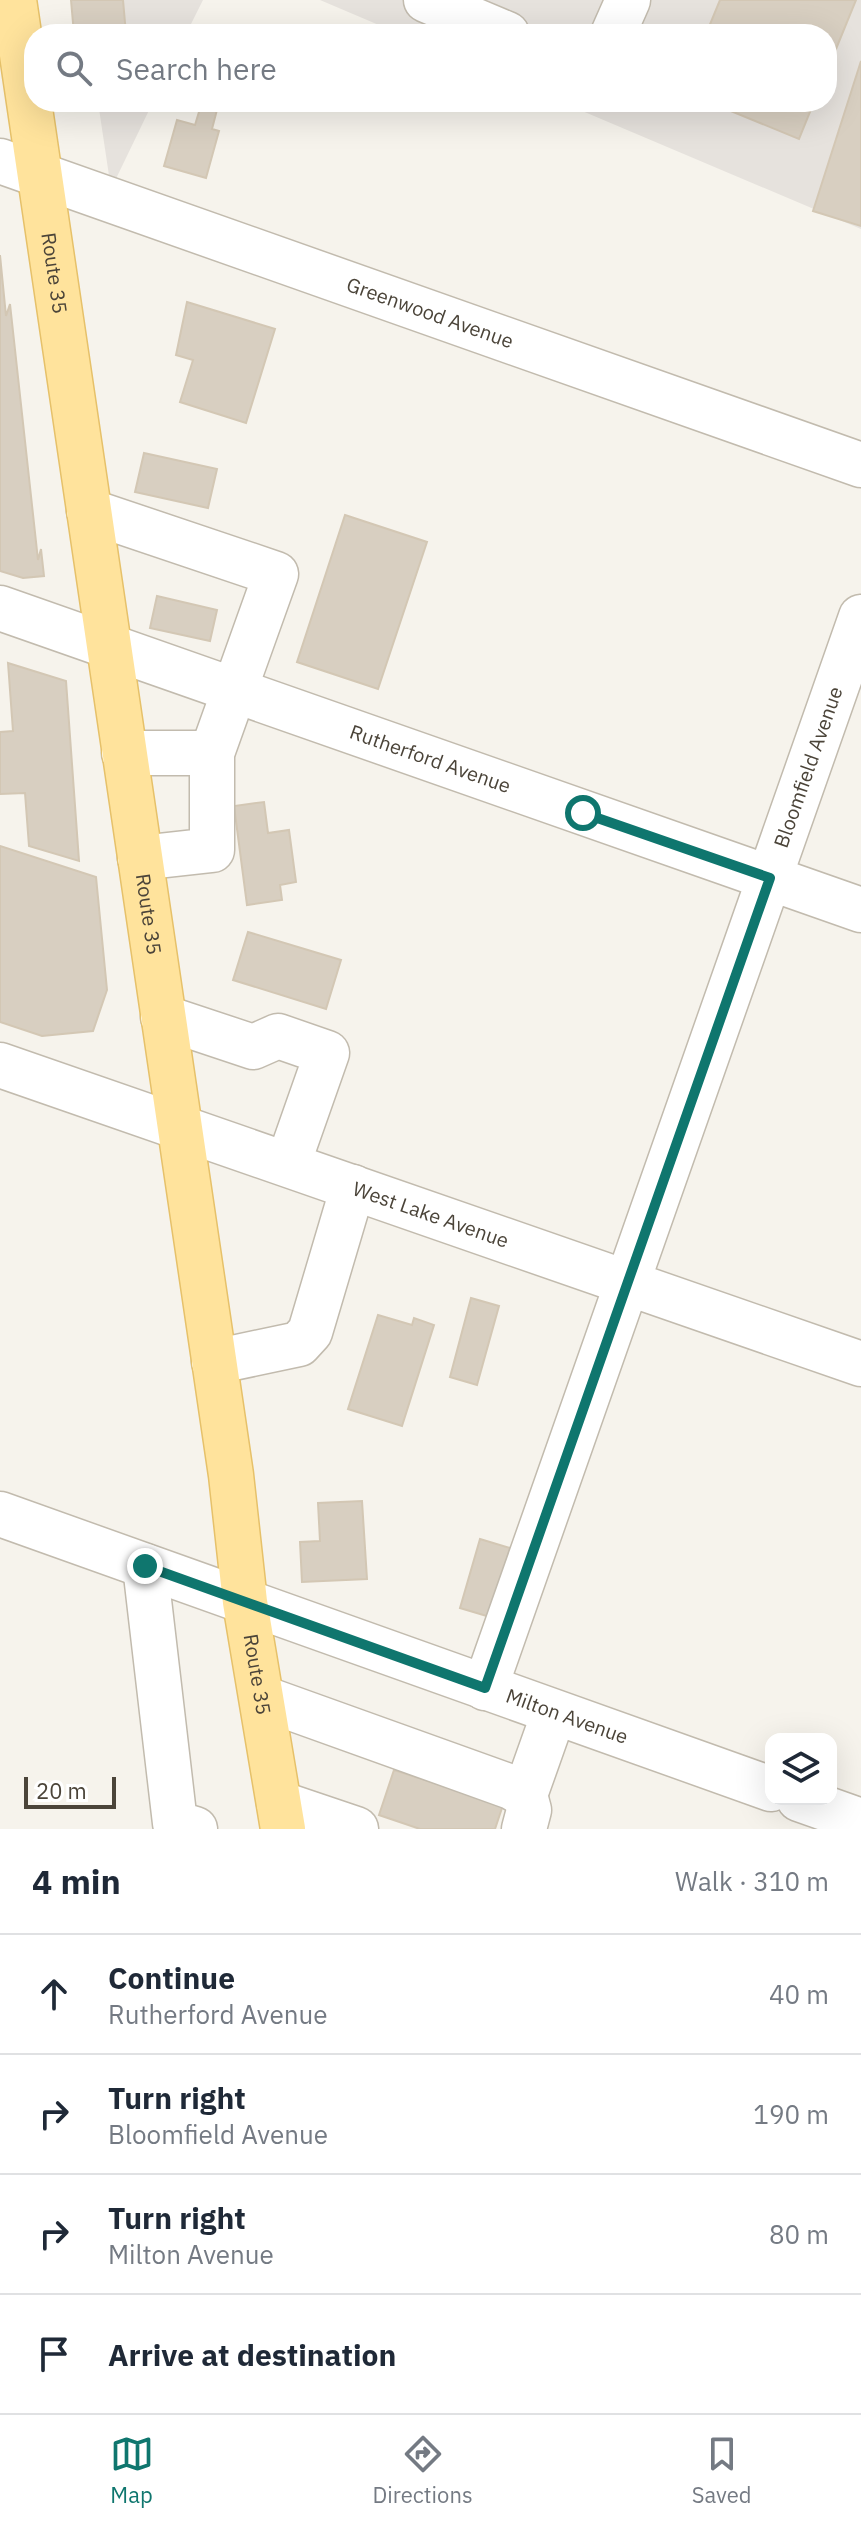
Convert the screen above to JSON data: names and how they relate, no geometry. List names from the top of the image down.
{
  "streets": {
    "main road": ["Route 35"],
    "street": [
      "Greenwood Avenue",
      "Rutherford Avenue",
      "Bloomfield Avenue",
      "West Lake Avenue",
      "Milton Avenue"
    ]
  },
  "crossings": [
    ["Route 35", "Greenwood Avenue"],
    ["Route 35", "Rutherford Avenue"],
    ["Route 35", "West Lake Avenue"],
    ["Route 35", "Milton Avenue"],
    ["Rutherford Avenue", "Bloomfield Avenue"],
    ["Bloomfield Avenue", "West Lake Avenue"],
    ["Bloomfield Avenue", "Milton Avenue"]
  ],
  "scale_bar": "20 m",
  "page": {
    "search": "Search here",
    "scale": "20 m",
    "heading": ["4 min", "Walk · 310 m"],
    "list": [
      ["Continue", "Rutherford Avenue", "40 m"],
      ["Turn right", "Bloomfield Avenue", "190 m"],
      ["Turn right", "Milton Avenue", "80 m"],
      "Arrive at destination"
    ],
    "nav": ["Map", "Directions", "Saved"]
  }
}
